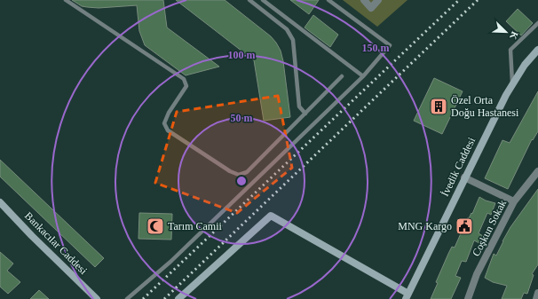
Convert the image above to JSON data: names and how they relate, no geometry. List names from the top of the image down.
{
  "streets": {
    "main road": ["İvedik Caddesi", "Bankacılar Caddesi"],
    "street": ["Coşkun Sokak"]
  },
  "places": {
    "building": ["Özel Orta Doğu Hastanesi"],
    "mosque": ["Tarım Camii"],
    "public building": ["MNG Kargo"]
  },
  "north": "bottom right",
  "rings": ["150 m", "100 m", "50 m"]
}
